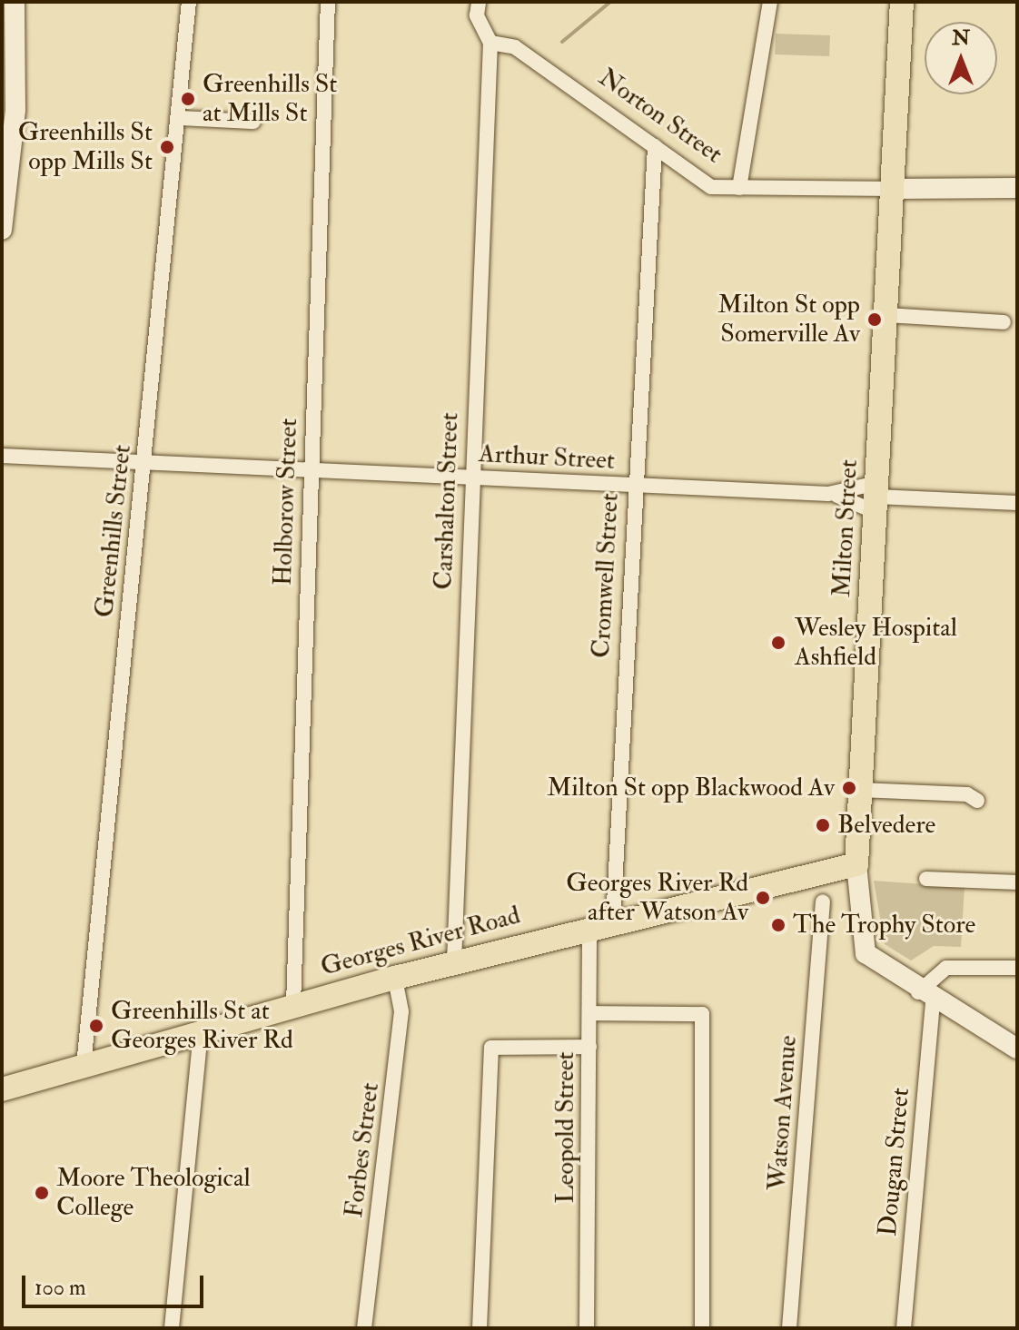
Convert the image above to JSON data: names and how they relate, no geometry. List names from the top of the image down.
{
  "streets": {
    "main road": ["Norton Street", "Milton Street", "Georges River Road"],
    "street": [
      "Arthur Street",
      "Carshalton Street",
      "Holborow Street",
      "Greenhills Street",
      "Cromwell Street",
      "Watson Avenue",
      "Leopold Street",
      "Forbes Street",
      "Dougan Street"
    ]
  },
  "crossings": [
    ["Norton Street", "Carshalton Street"],
    ["Norton Street", "Milton Street"],
    ["Norton Street", "Cromwell Street"],
    ["Arthur Street", "Carshalton Street"],
    ["Arthur Street", "Holborow Street"],
    ["Arthur Street", "Milton Street"],
    ["Arthur Street", "Greenhills Street"],
    ["Arthur Street", "Cromwell Street"],
    ["Carshalton Street", "Georges River Road"],
    ["Holborow Street", "Georges River Road"],
    ["Milton Street", "Georges River Road"],
    ["Milton Street", "Dougan Street"],
    ["Greenhills Street", "Georges River Road"],
    ["Cromwell Street", "Georges River Road"],
    ["Georges River Road", "Leopold Street"],
    ["Georges River Road", "Forbes Street"]
  ],
  "places": [
    "Greenhills St at Mills St",
    "Greenhills St opp Mills St",
    "Milton St opp Somerville Av",
    "Wesley Hospital Ashfield",
    "Milton St opp Blackwood Av",
    "Belvedere",
    "Georges River Rd after Watson Av",
    "The Trophy Store",
    "Greenhills St at Georges River Rd",
    "Moore Theological College"
  ],
  "scale_bar": "100 m",
  "north": "top"
}
